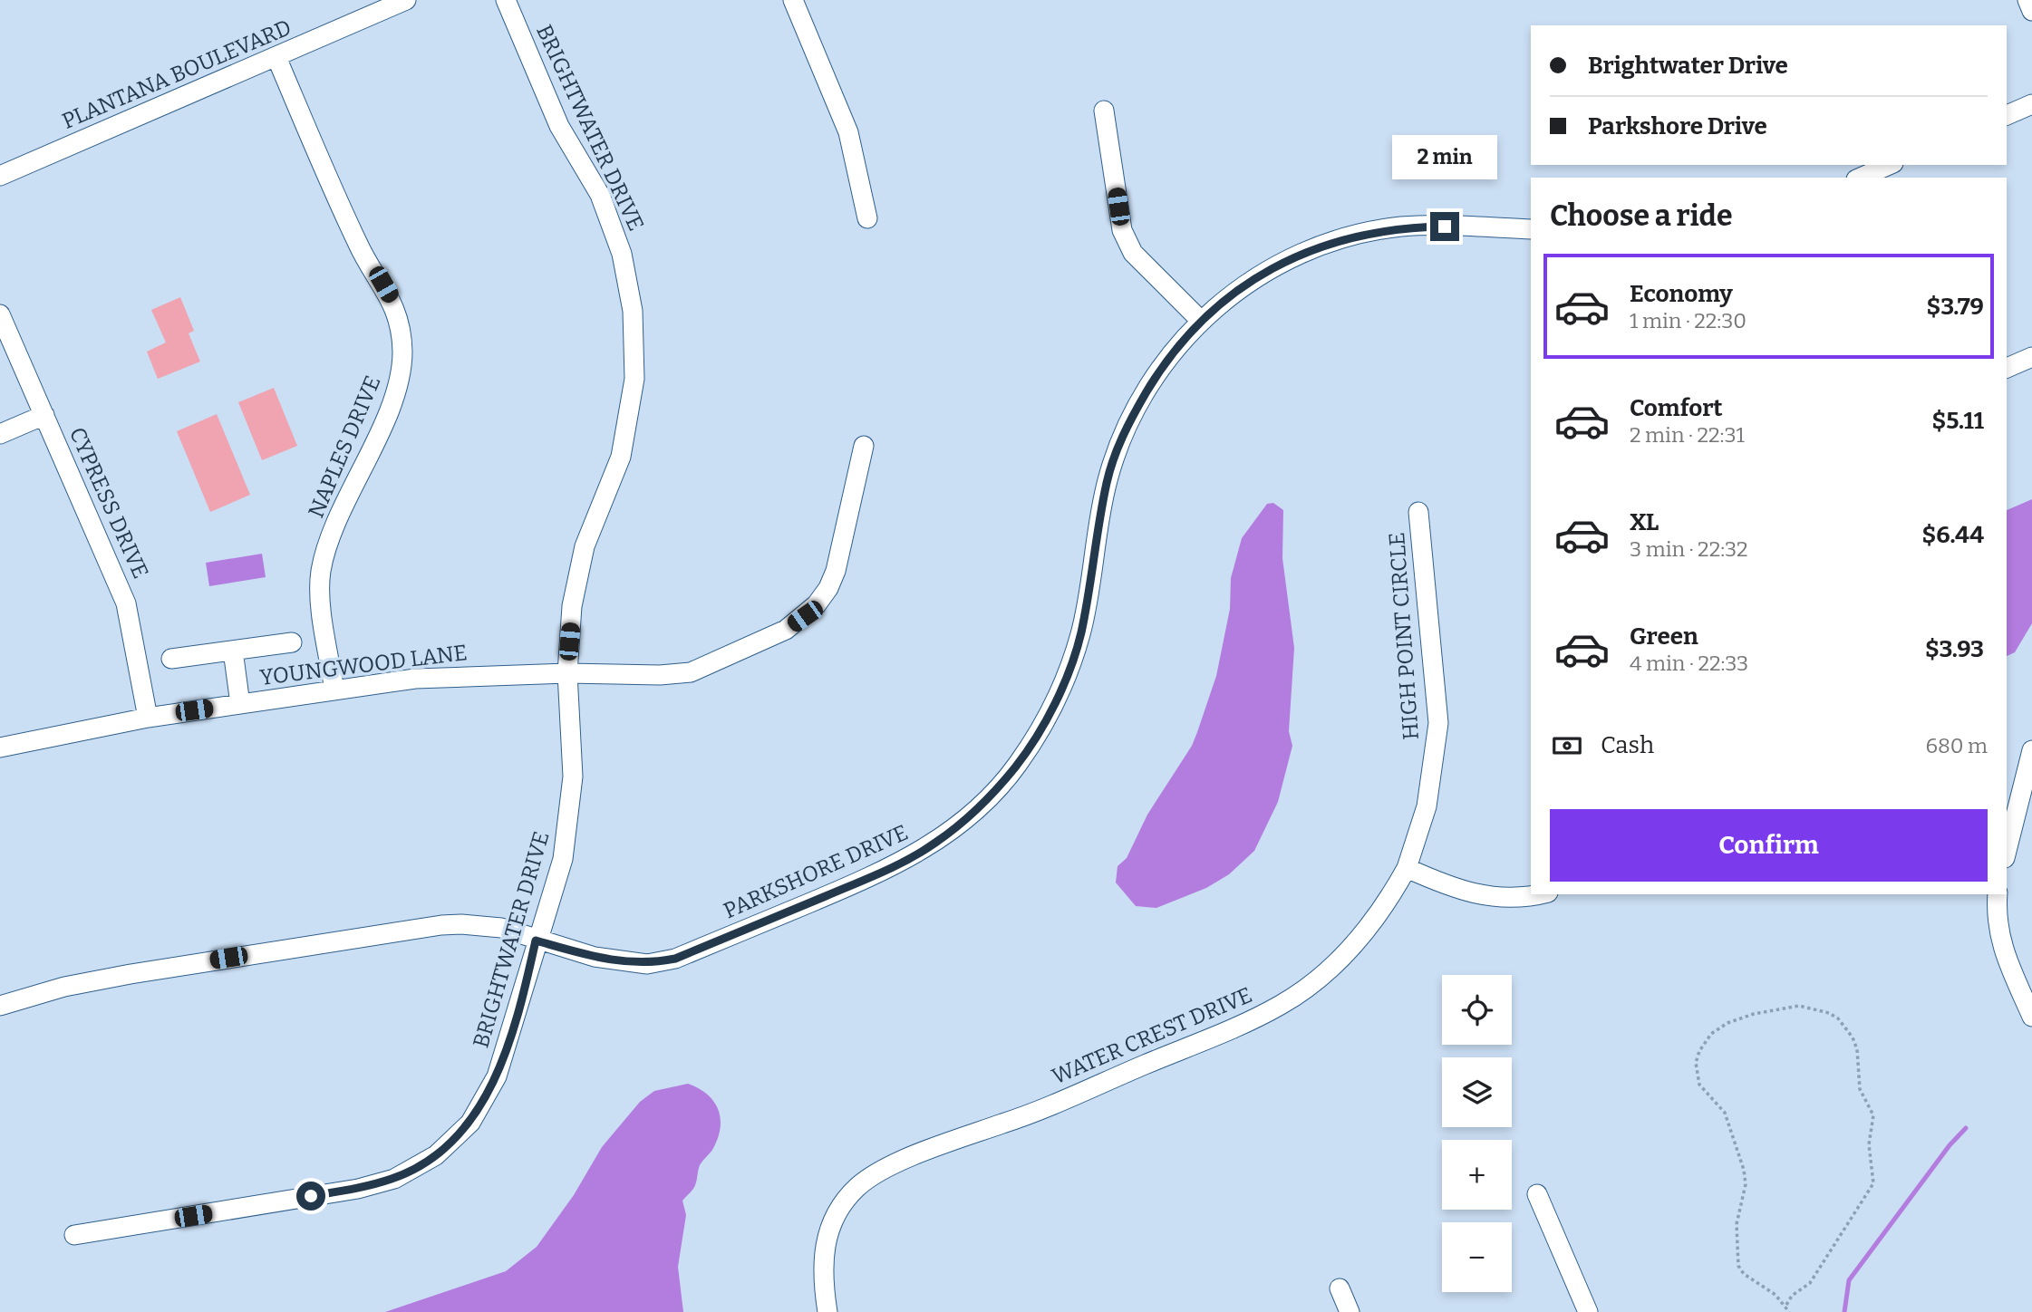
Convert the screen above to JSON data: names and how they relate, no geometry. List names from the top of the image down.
{
  "streets": {
    "street": [
      "PLANTANA BOULEVARD",
      "BRIGHTWATER DRIVE",
      "NAPLES DRIVE",
      "CYPRESS DRIVE",
      "HIGH POINT CIRCLE",
      "YOUNGWOOD LANE",
      "PARKSHORE DRIVE",
      "WATER CREST DRIVE"
    ]
  },
  "crossings": [
    ["PLANTANA BOULEVARD", "NAPLES DRIVE"],
    ["BRIGHTWATER DRIVE", "YOUNGWOOD LANE"],
    ["BRIGHTWATER DRIVE", "PARKSHORE DRIVE"],
    ["NAPLES DRIVE", "YOUNGWOOD LANE"],
    ["CYPRESS DRIVE", "YOUNGWOOD LANE"],
    ["HIGH POINT CIRCLE", "WATER CREST DRIVE"]
  ],
  "page": {
    "banner": ["Brightwater Drive", "Parkshore Drive"],
    "bubble": "2 min",
    "heading": "Choose a ride",
    "list": [
      {
        "name": "Economy",
        "note": "1 min · 22:30",
        "value": "$3.79"
      },
      {
        "name": "Comfort",
        "note": "2 min · 22:31",
        "value": "$5.11"
      },
      {
        "name": "XL",
        "note": "3 min · 22:32",
        "value": "$6.44"
      },
      {
        "name": "Green",
        "note": "4 min · 22:33",
        "value": "$3.93"
      }
    ],
    "pay": ["Cash", "680 m"],
    "buttons": "Confirm",
    "map_buttons": ["+", "−"]
  }
}
